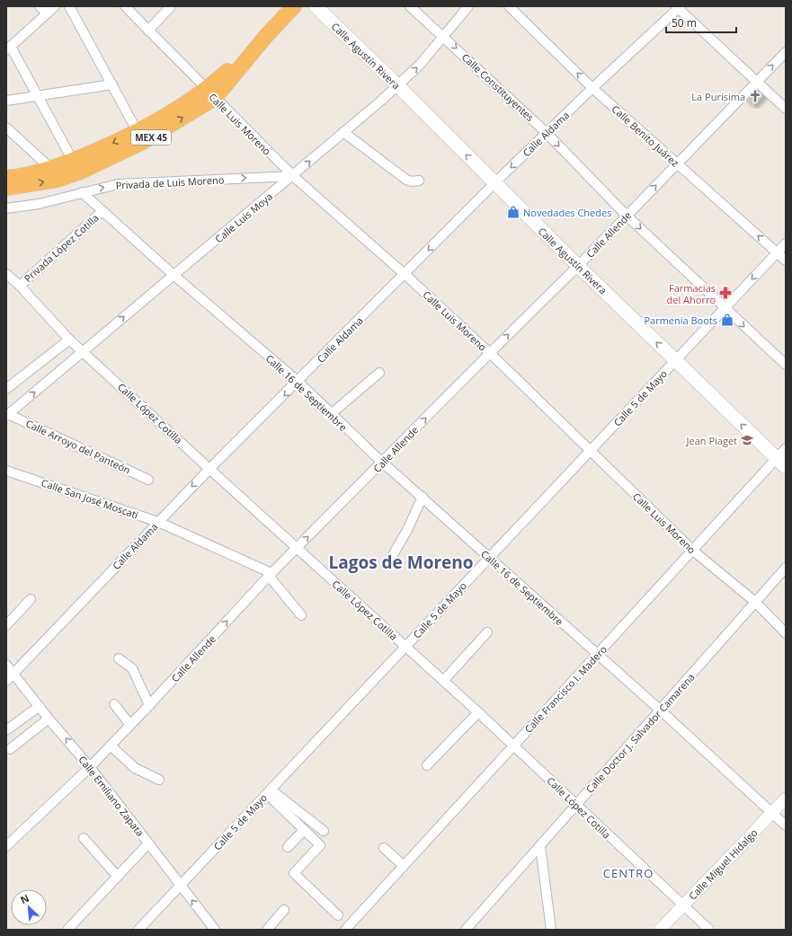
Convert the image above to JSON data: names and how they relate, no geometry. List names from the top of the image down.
{
  "streets": {
    "highway": ["MEX 45"],
    "main road": ["Calle Agustín Rivera"],
    "street": [
      "Calle Constituyentes",
      "Calle Luis Moreno",
      "Calle Aldama",
      "Calle Benito Juárez",
      "Privada de Luis Moreno",
      "Calle Luis Moya",
      "Calle Allende",
      "Privada López Cotilla",
      "Calle 16 de Septiembre",
      "Calle 5 de Mayo",
      "Calle López Cotilla",
      "Calle Arroyo del Panteón",
      "Calle San José Moscati",
      "Calle Francisco I. Madero",
      "Calle Doctor J. Salvador Camarena",
      "Calle Emiliano Zapata",
      "Calle Miguel Hidalgo"
    ]
  },
  "crossings": [
    ["Calle Agustín Rivera", "Calle Aldama"],
    ["Calle Agustín Rivera", "Calle Luis Moya"],
    ["Calle Agustín Rivera", "Calle Allende"],
    ["Calle Agustín Rivera", "Calle 5 de Mayo"],
    ["Calle Agustín Rivera", "Calle Francisco I. Madero"],
    ["Calle Constituyentes", "Calle Aldama"],
    ["Calle Constituyentes", "Calle Luis Moya"],
    ["Calle Constituyentes", "Calle Allende"],
    ["Calle Constituyentes", "Calle 5 de Mayo"],
    ["Calle Luis Moreno", "Calle Aldama"],
    ["Calle Luis Moreno", "MEX 45"],
    ["Calle Luis Moreno", "Privada de Luis Moreno"],
    ["Calle Luis Moreno", "Calle Luis Moya"],
    ["Calle Luis Moreno", "Calle Allende"],
    ["Calle Luis Moreno", "Calle 5 de Mayo"],
    ["Calle Luis Moreno", "Calle Francisco I. Madero"],
    ["Calle Luis Moreno", "Calle Doctor J. Salvador Camarena"],
    ["Calle Aldama", "Calle Benito Juárez"],
    ["Calle Aldama", "Calle 16 de Septiembre"],
    ["Calle Aldama", "Calle López Cotilla"],
    ["Calle Aldama", "Calle San José Moscati"],
    ["Calle Aldama", "Calle Emiliano Zapata"],
    ["Calle Benito Juárez", "Calle Allende"],
    ["Calle Benito Juárez", "Calle 5 de Mayo"],
    ["Privada de Luis Moreno", "Calle Luis Moya"],
    ["Privada de Luis Moreno", "Calle 16 de Septiembre"],
    ["Calle Luis Moya", "Calle 16 de Septiembre"],
    ["Calle Luis Moya", "Calle López Cotilla"],
    ["Calle Luis Moya", "Calle Arroyo del Panteón"],
    ["Calle Allende", "Calle 16 de Septiembre"],
    ["Calle Allende", "Calle López Cotilla"],
    ["Calle Allende", "Calle San José Moscati"],
    ["Calle Allende", "Calle Emiliano Zapata"],
    ["Privada López Cotilla", "Calle 16 de Septiembre"],
    ["Privada López Cotilla", "Calle López Cotilla"],
    ["Calle 16 de Septiembre", "Calle 5 de Mayo"],
    ["Calle 16 de Septiembre", "Calle Francisco I. Madero"],
    ["Calle 16 de Septiembre", "Calle Doctor J. Salvador Camarena"],
    ["Calle 16 de Septiembre", "Calle Miguel Hidalgo"],
    ["Calle 5 de Mayo", "Calle López Cotilla"],
    ["Calle 5 de Mayo", "Calle Emiliano Zapata"],
    ["Calle López Cotilla", "Calle Francisco I. Madero"],
    ["Calle López Cotilla", "Calle Doctor J. Salvador Camarena"],
    ["Calle López Cotilla", "Calle Miguel Hidalgo"]
  ],
  "one_way": [
    "Calle Agustín Rivera",
    "Calle Constituyentes",
    "Calle Aldama",
    "Calle Benito Juárez",
    "Privada de Luis Moreno",
    "Calle Luis Moya",
    "Calle Allende",
    "Calle Emiliano Zapata"
  ],
  "districts": ["Lagos de Moreno", "CENTRO"],
  "places": {
    "church": ["La Purísima"],
    "shop": ["Novedades Chedes", "Parmenia Boots"],
    "pharmacy": ["Farmacias del Ahorro"],
    "school or university": ["Jean Piaget"]
  },
  "scale_bar": "50 m",
  "north": "top left"
}
